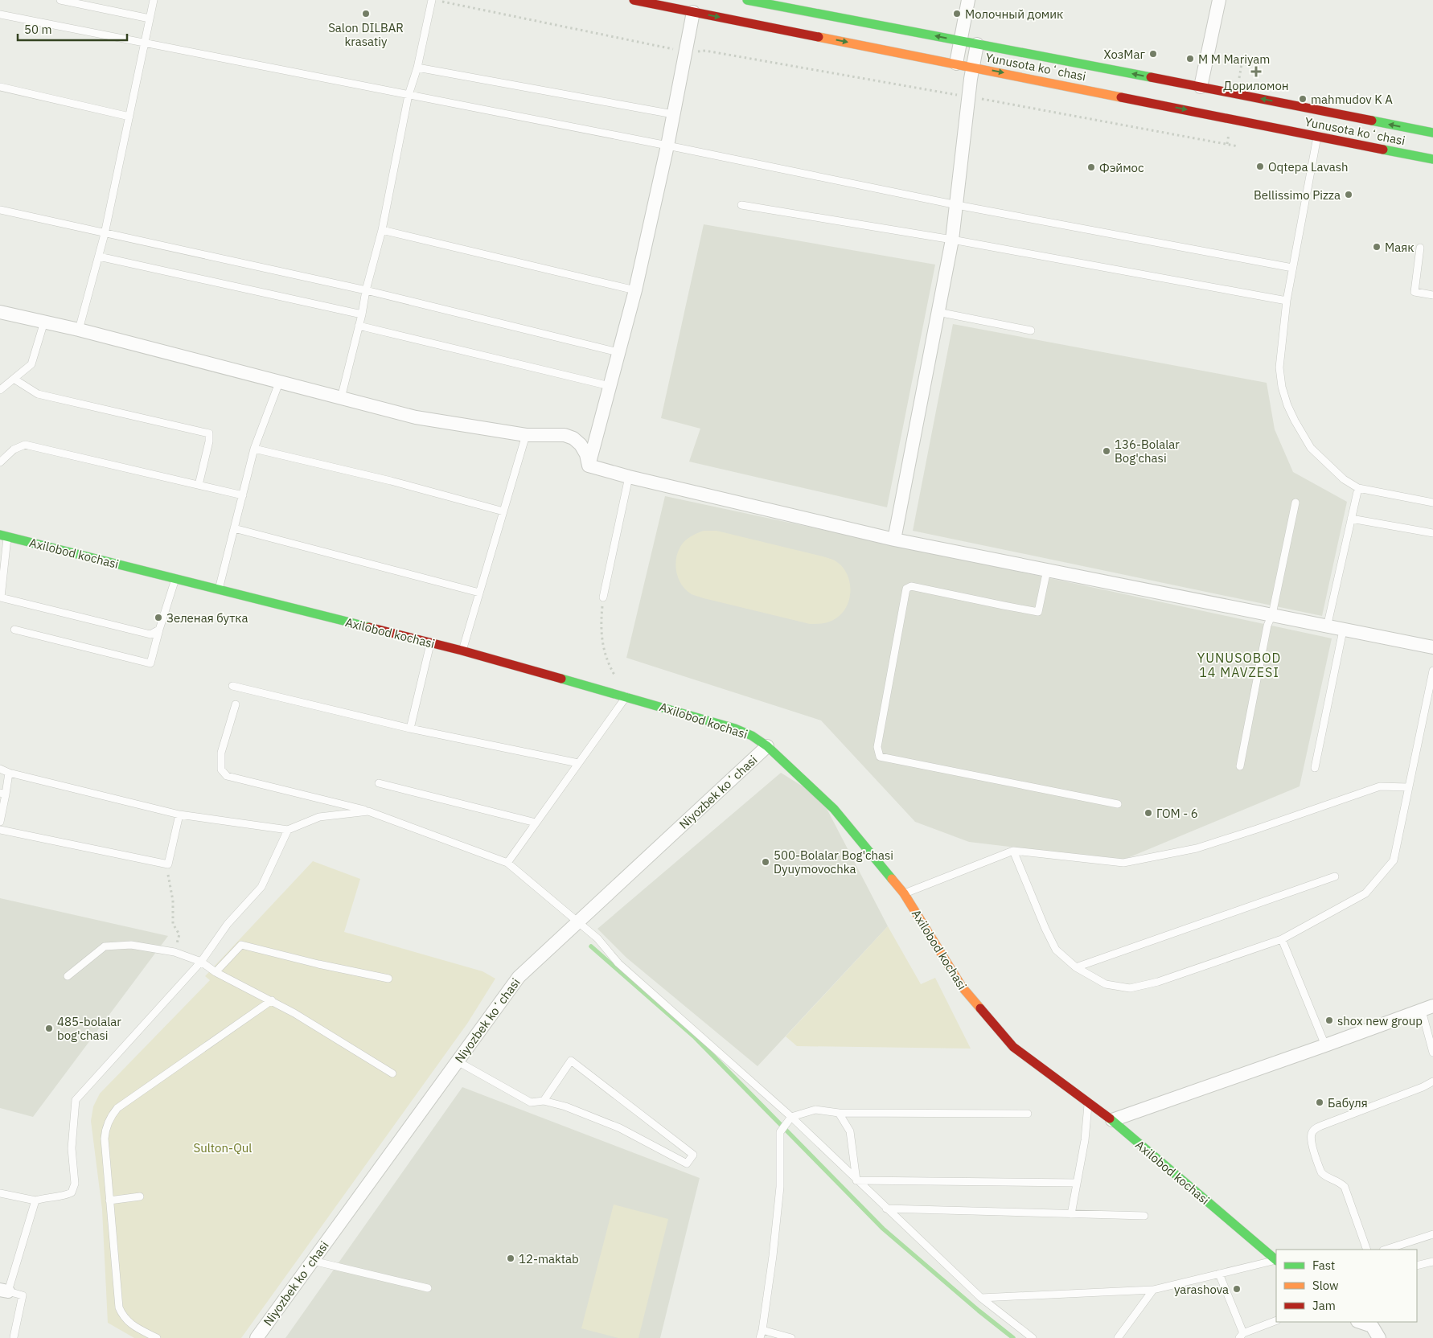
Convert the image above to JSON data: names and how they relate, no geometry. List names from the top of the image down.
{
  "streets": {
    "street": ["Yunusota koʻchasi", "Axilobod kochasi", "Niyozbek koʻchasi"]
  },
  "crossings": [
    ["Axilobod kochasi", "Niyozbek koʻchasi"]
  ],
  "districts": ["YUNUSOBOD 14 MAVZESI"],
  "parks": ["Sulton-Qul"],
  "places": {
    "other": [
      "Salon DILBAR krasatiy",
      "Молочный домик",
      "ХозМаг",
      "M M Mariyam",
      "mahmudov K A",
      "Oqtepa Lavash",
      "Фэймос",
      "Bellissimo Pizza",
      "Маяк",
      "136-Bolalar Bog'chasi",
      "Зеленая бутка",
      "ГОМ - 6",
      "500-Bolalar Bog'chasi Dyuymovochka",
      "shox new group",
      "485-bolalar bog'chasi",
      "Бабуля",
      "12-maktab",
      "yarashova"
    ],
    "health": ["Дориломон"]
  },
  "legend": ["Fast", "Slow", "Jam"],
  "scale_bar": "50 m"
}
